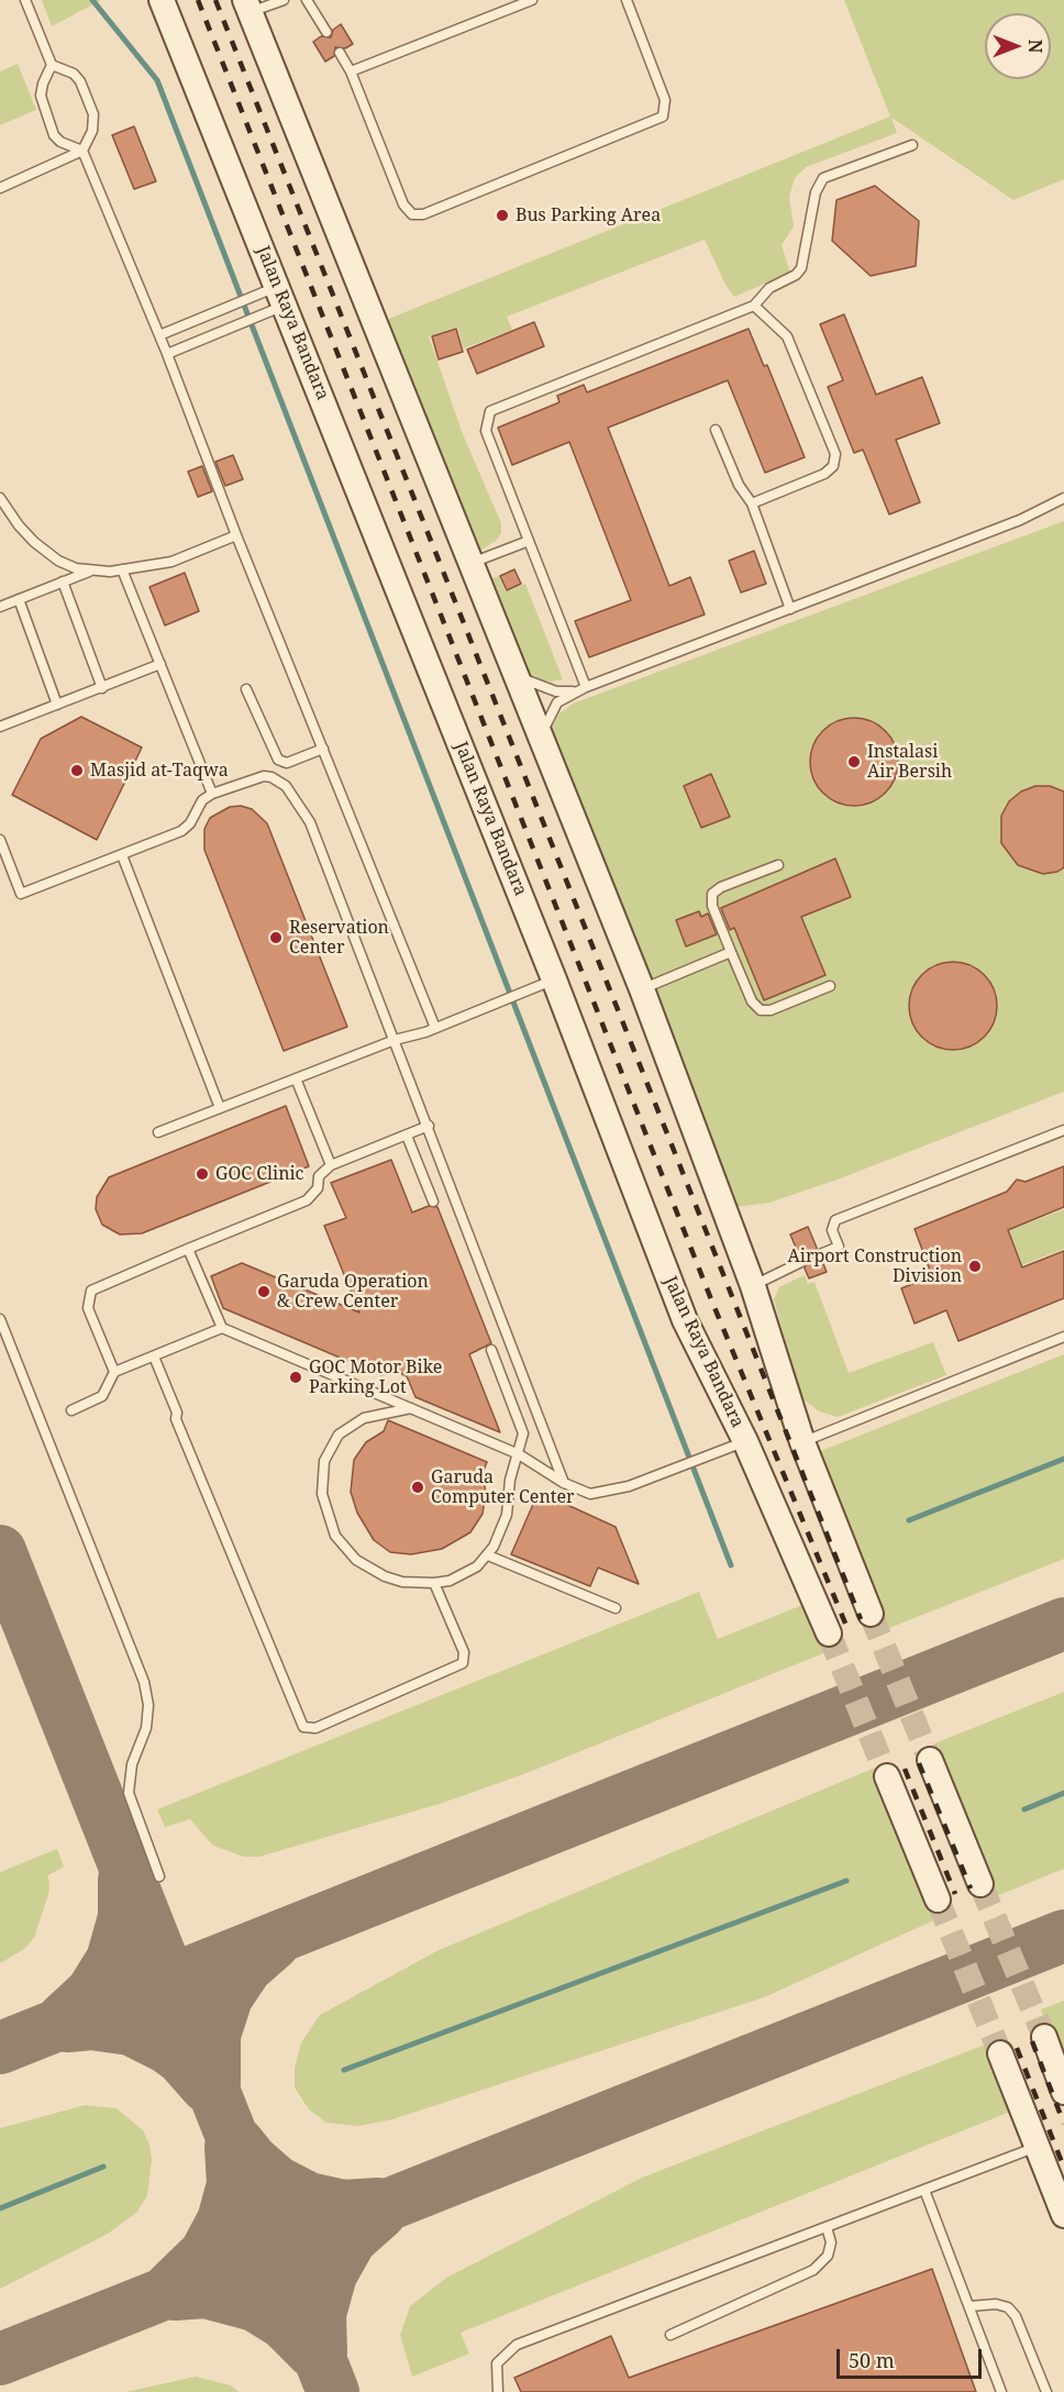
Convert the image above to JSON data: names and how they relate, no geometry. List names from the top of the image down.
{
  "streets": {
    "street": ["Jalan Raya Bandara"]
  },
  "places": [
    "Bus Parking Area",
    "Instalasi Air Bersih",
    "Masjid at-Taqwa",
    "Reservation Center",
    "GOC Clinic",
    "Airport Construction Division",
    "Garuda Operation & Crew Center",
    "GOC Motor Bike Parking Lot",
    "Garuda Computer Center"
  ],
  "scale_bar": "50 m",
  "north": "right"
}
